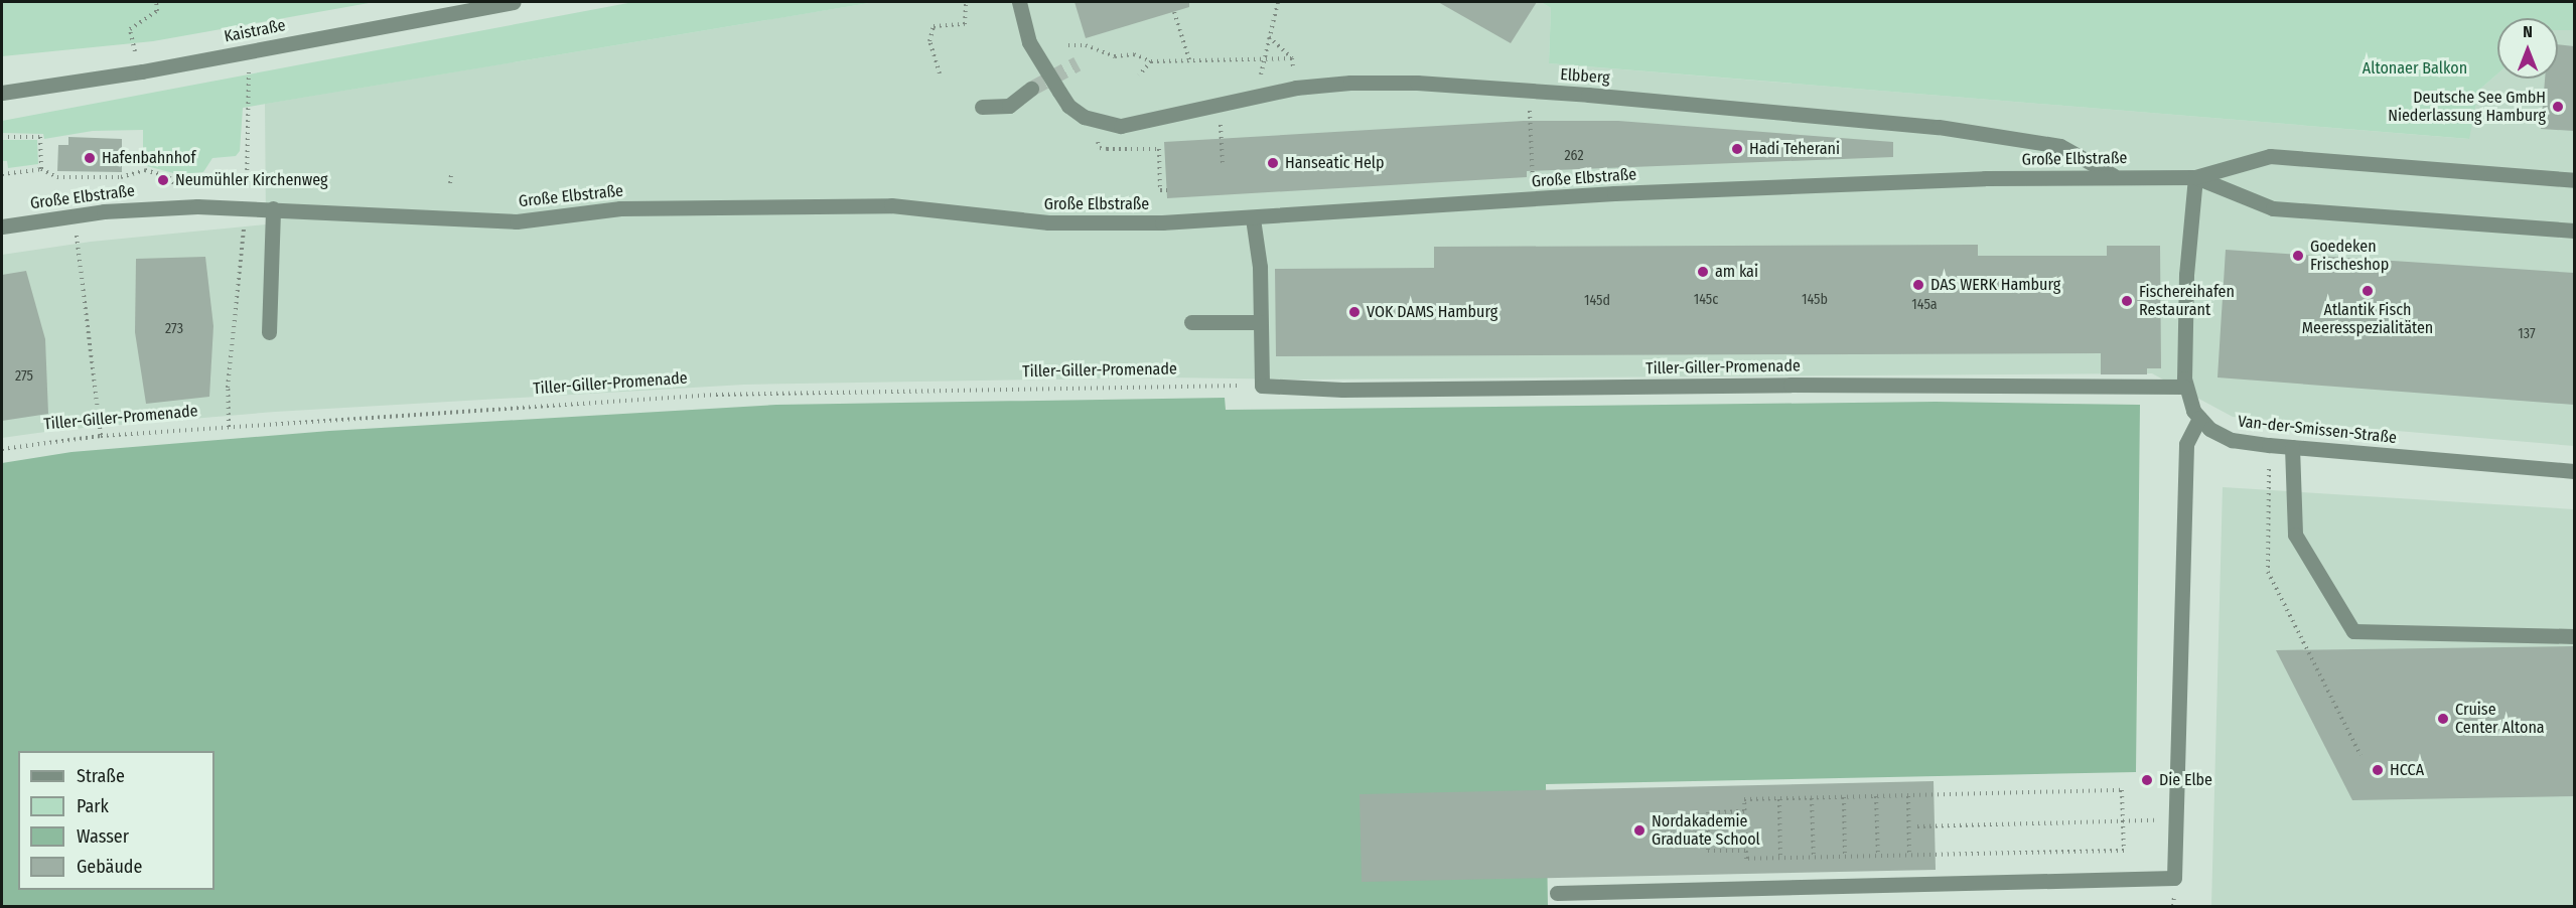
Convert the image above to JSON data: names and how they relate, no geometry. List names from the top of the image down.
{
  "streets": {
    "street": [
      "Kaistraße",
      "Elbberg",
      "Große Elbstraße",
      "Tiller-Giller-Promenade",
      "Van-der-Smissen-Straße"
    ]
  },
  "crossings": [
    ["Elbberg", "Große Elbstraße"],
    ["Große Elbstraße", "Van-der-Smissen-Straße"],
    ["Tiller-Giller-Promenade", "Van-der-Smissen-Straße"]
  ],
  "parks": ["Altonaer Balkon"],
  "places": [
    "Deutsche See GmbH Niederlassung Hamburg",
    "Hadi Teherani",
    "Hafenbahnhof",
    "Hanseatic Help",
    "Neumühler Kirchenweg",
    "Goedeken Frischeshop",
    "am kai",
    "DAS WERK Hamburg",
    "Atlantik Fisch Meeresspezialitäten",
    "Fischereihafen Restaurant",
    "VOK DAMS Hamburg",
    "Cruise Center Altona",
    "HCCA",
    "Die Elbe",
    "Nordakademie Graduate School"
  ],
  "house_numbers": [
    "262",
    "145c",
    "145b",
    "145d",
    "145a",
    "273",
    "137",
    "275"
  ],
  "legend": [
    "Straße",
    "Park",
    "Wasser",
    "Gebäude"
  ],
  "north": "top"
}
